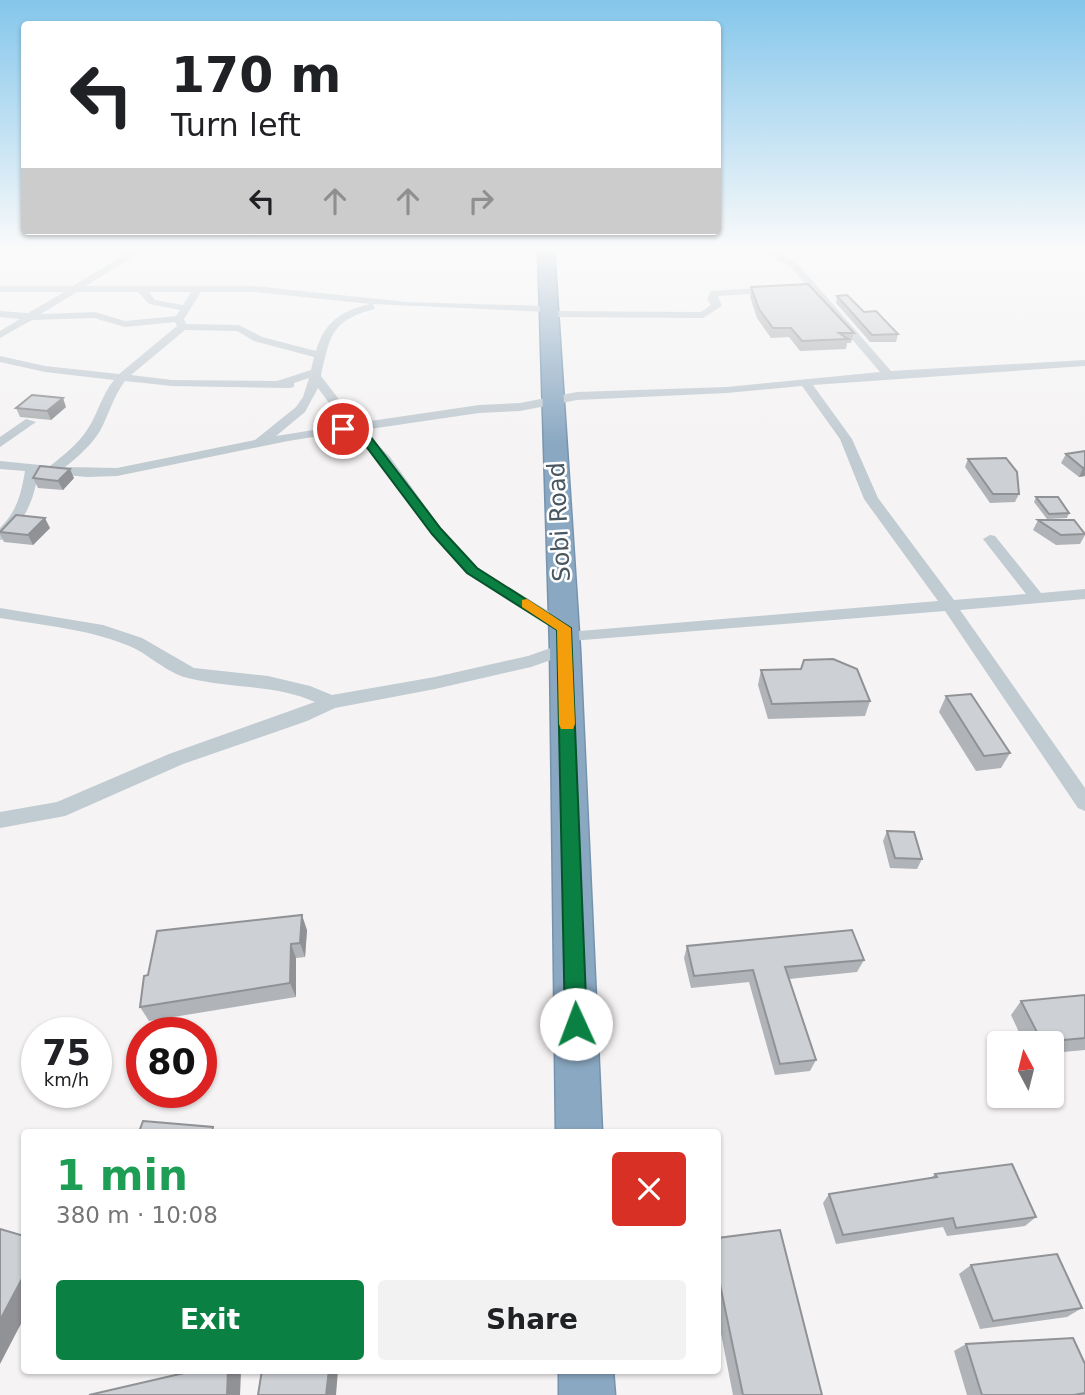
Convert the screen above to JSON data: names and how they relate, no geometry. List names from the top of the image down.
{
  "streets": {
    "highway": ["Sobi Road"]
  },
  "north": "top",
  "page": {
    "turn": ["170 m", "Turn left"],
    "speed": "75 km/h",
    "limit": "80",
    "heading": ["1 min", "380 m · 10:08"],
    "buttons": ["Exit", "Share"]
  }
}
